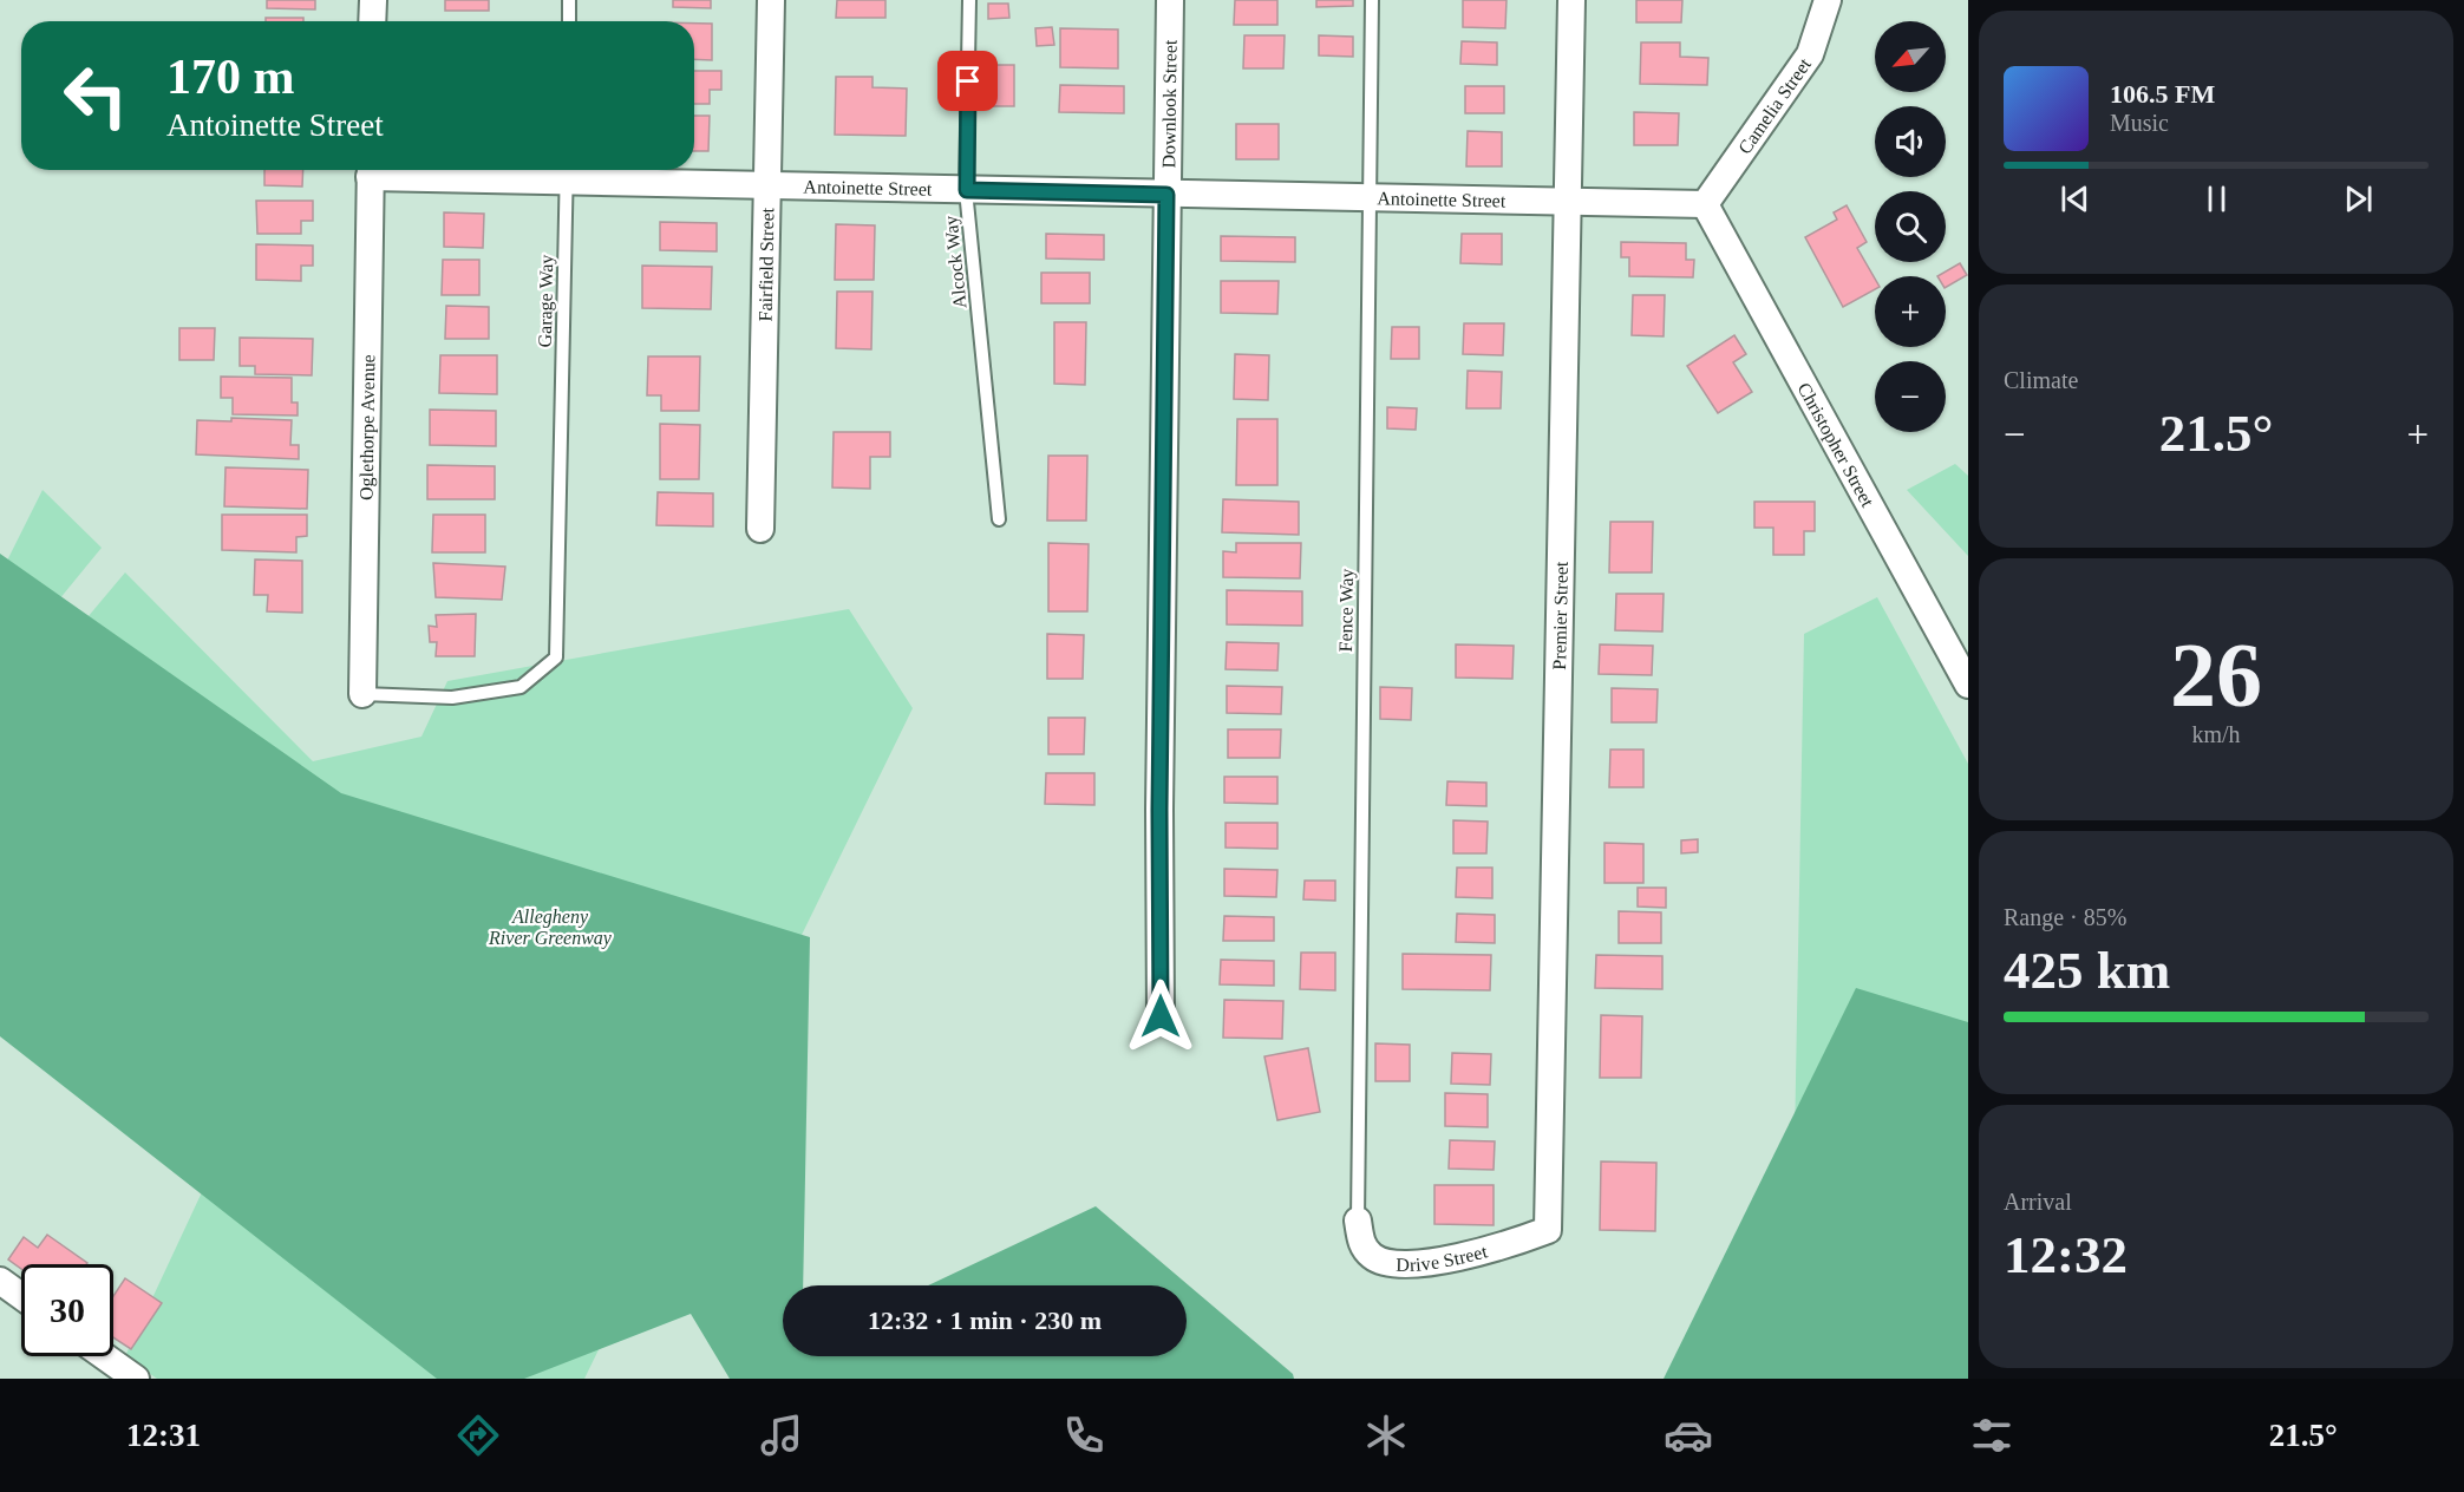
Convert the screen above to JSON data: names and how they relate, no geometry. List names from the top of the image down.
{
  "streets": {
    "street": [
      "Downlook Street",
      "Camelia Street",
      "Antoinette Street",
      "Fairfield Street",
      "Oglethorpe Avenue",
      "Christopher Street",
      "Premier Street",
      "Drive Street"
    ],
    "lane": ["Alcock Way", "Garage Way", "Fence Way"]
  },
  "crossings": [
    ["Downlook Street", "Antoinette Street"],
    ["Camelia Street", "Antoinette Street"],
    ["Camelia Street", "Christopher Street"],
    ["Antoinette Street", "Alcock Way"],
    ["Antoinette Street", "Fairfield Street"],
    ["Antoinette Street", "Garage Way"],
    ["Antoinette Street", "Christopher Street"],
    ["Antoinette Street", "Fence Way"],
    ["Antoinette Street", "Premier Street"],
    ["Garage Way", "Oglethorpe Avenue"],
    ["Fence Way", "Drive Street"],
    ["Premier Street", "Drive Street"]
  ],
  "parks": ["Allegheny River Greenway"],
  "north": "bottom left",
  "page": {
    "map_buttons": ["+", "−"],
    "turn": ["170 m", "Antoinette Street"],
    "song": ["106.5 FM", "Music"],
    "tile": [
      "Climate",
      ["26", "km/h"],
      ["Range · 85%", "425 km"],
      ["Arrival", "12:32"]
    ],
    "heat": ["−", "21.5°", "+"],
    "limit": "30",
    "trip": "12:32 · 1 min · 230 m",
    "tabs": ["12:31", "21.5°"]
  }
}
